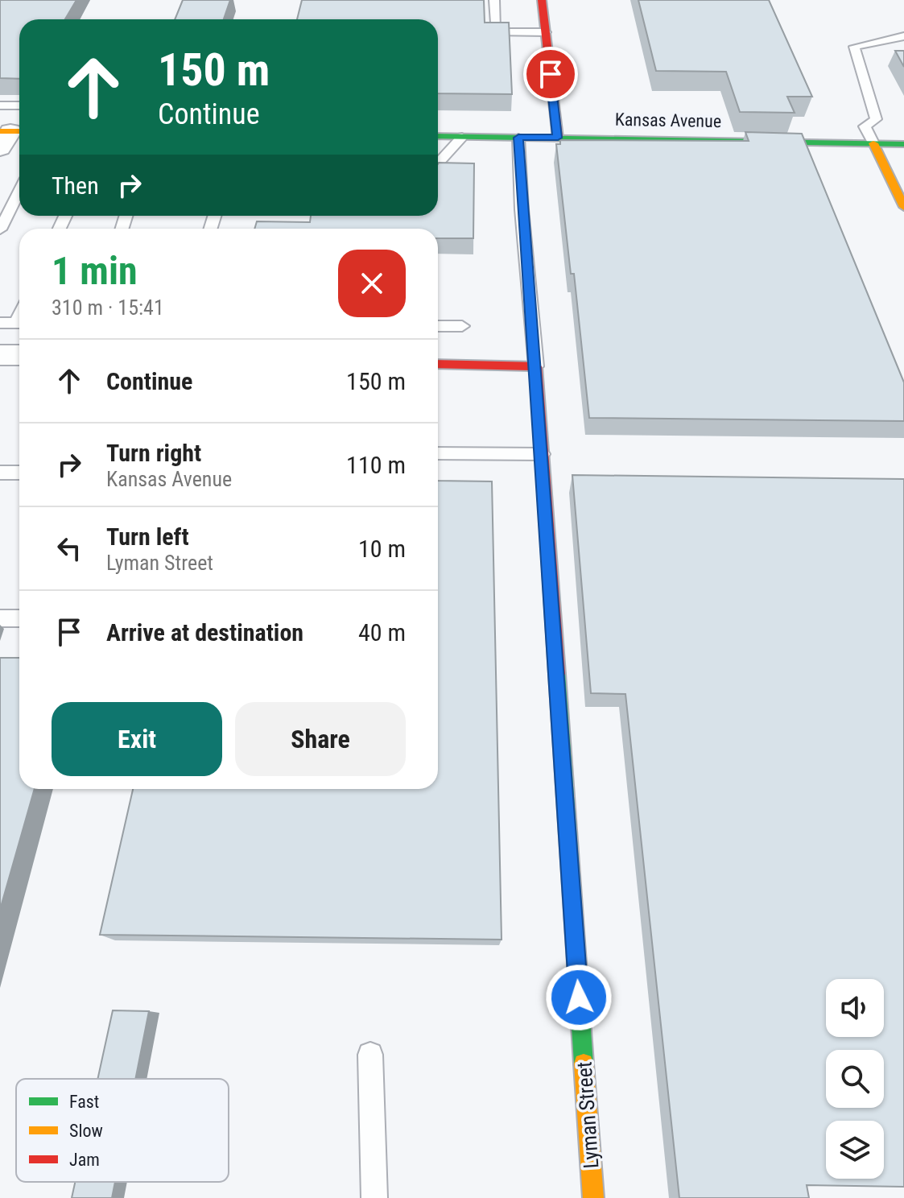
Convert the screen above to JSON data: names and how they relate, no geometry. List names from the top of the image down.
{
  "streets": {
    "street": ["Kansas Avenue", "Lyman Street"]
  },
  "legend": ["Fast", "Slow", "Jam"],
  "page": {
    "turn": ["150 m", "Continue"],
    "then": "Then",
    "heading": ["1 min", "310 m · 15:41"],
    "list": [
      {
        "name": "Continue",
        "value": "150 m"
      },
      {
        "name": "Turn right",
        "note": "Kansas Avenue",
        "value": "110 m"
      },
      {
        "name": "Turn left",
        "note": "Lyman Street",
        "value": "10 m"
      },
      {
        "name": "Arrive at destination",
        "value": "40 m"
      }
    ],
    "buttons": ["Exit", "Share"]
  }
}
